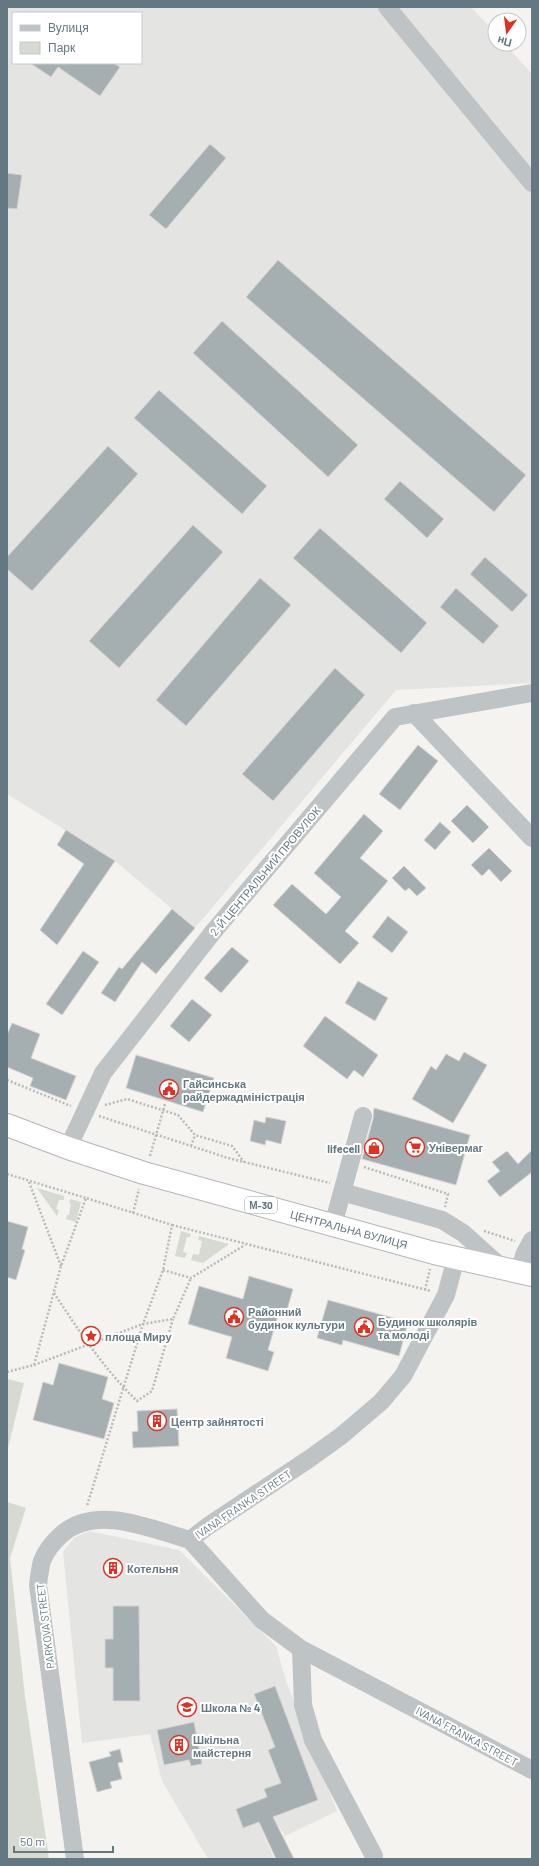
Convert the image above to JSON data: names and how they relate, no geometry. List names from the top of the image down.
{
  "streets": {
    "highway": ["М-30", "ЦЕНТРАЛЬНА ВУЛИЦЯ"],
    "street": ["2-Й ЦЕНТРАЛЬНИЙ ПРОВУЛОК", "IVANA FRANKA STREET", "PARKOVA STREET"]
  },
  "crossings": [
    ["2-Й ЦЕНТРАЛЬНИЙ ПРОВУЛОК", "ЦЕНТРАЛЬНА ВУЛИЦЯ"],
    ["ЦЕНТРАЛЬНА ВУЛИЦЯ", "IVANA FRANKA STREET"],
    ["IVANA FRANKA STREET", "PARKOVA STREET"]
  ],
  "places": {
    "public building": ["Гайсинська райдержадміністрація", "Районний будинок культури", "Будинок школярів та молоді"],
    "supermarket": ["Універмаг"],
    "shop": ["lifecell"],
    "place": ["площа Миру"],
    "building": ["Центр зайнятості", "Котельня", "Шкільна майстерня"],
    "school or university": ["Школа № 4"]
  },
  "legend": ["Вулиця", "Парк"],
  "scale_bar": "50 m",
  "north": "bottom"
}
